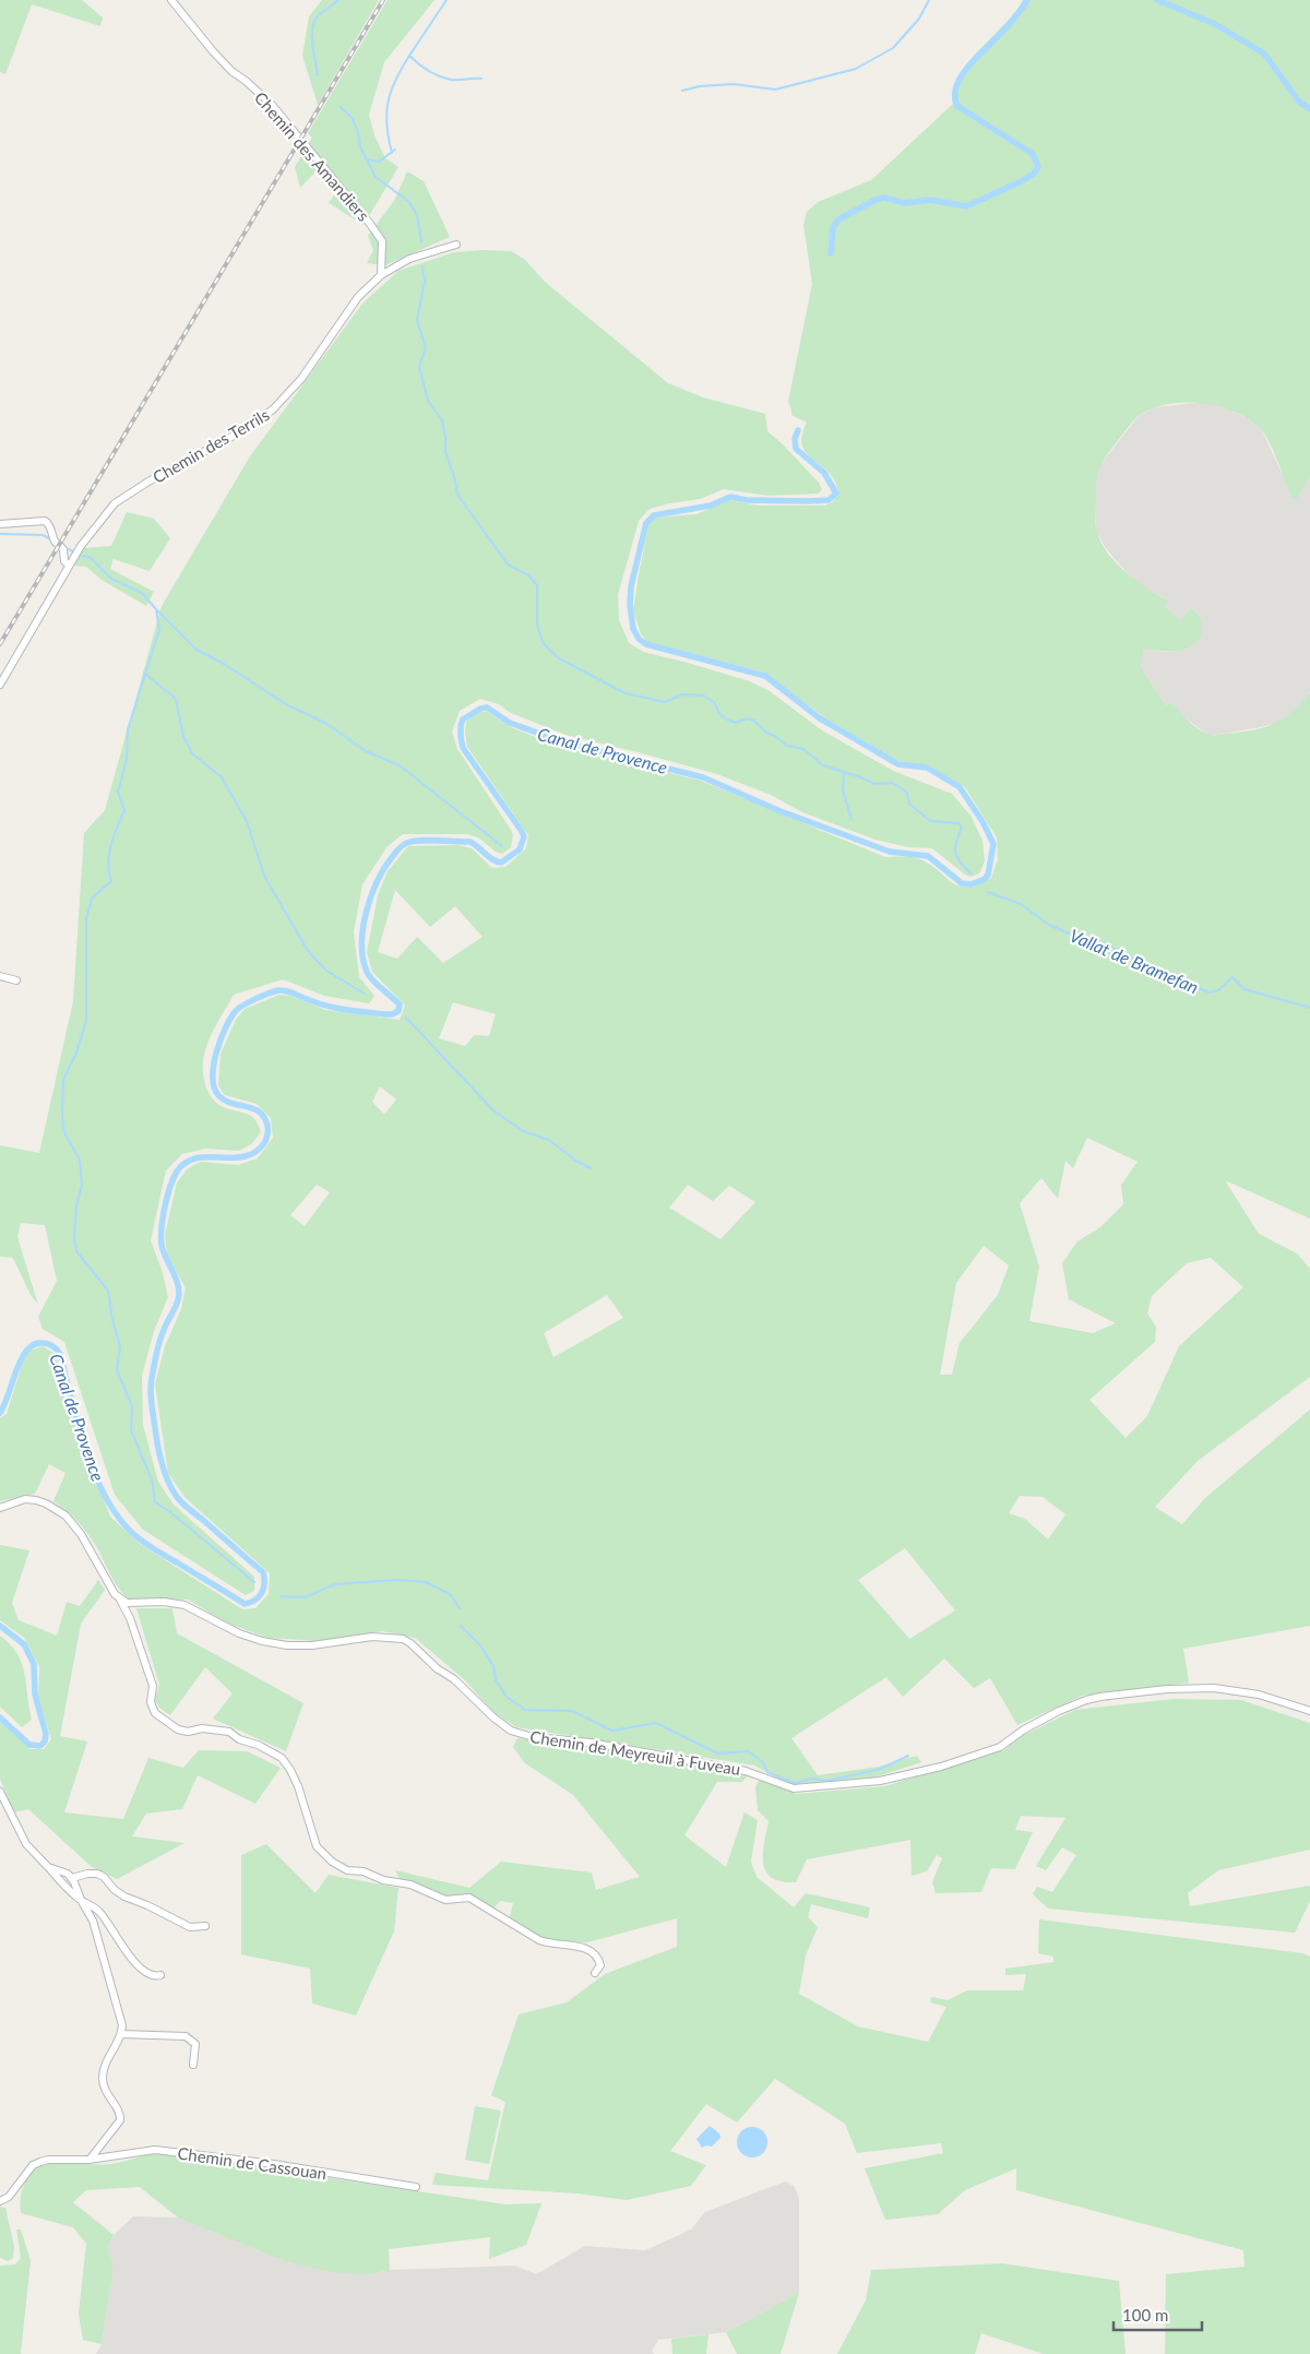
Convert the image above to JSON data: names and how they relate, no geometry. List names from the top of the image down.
{
  "streets": {
    "street": [
      "Chemin des Amandiers",
      "Chemin des Terrils",
      "Chemin de Meyreuil à Fuveau",
      "Chemin de Cassouan"
    ]
  },
  "crossings": [
    ["Chemin des Amandiers", "Chemin des Terrils"]
  ],
  "water": ["Canal de Provence", "Vallat de Bramefan"],
  "scale_bar": "100 m"
}
